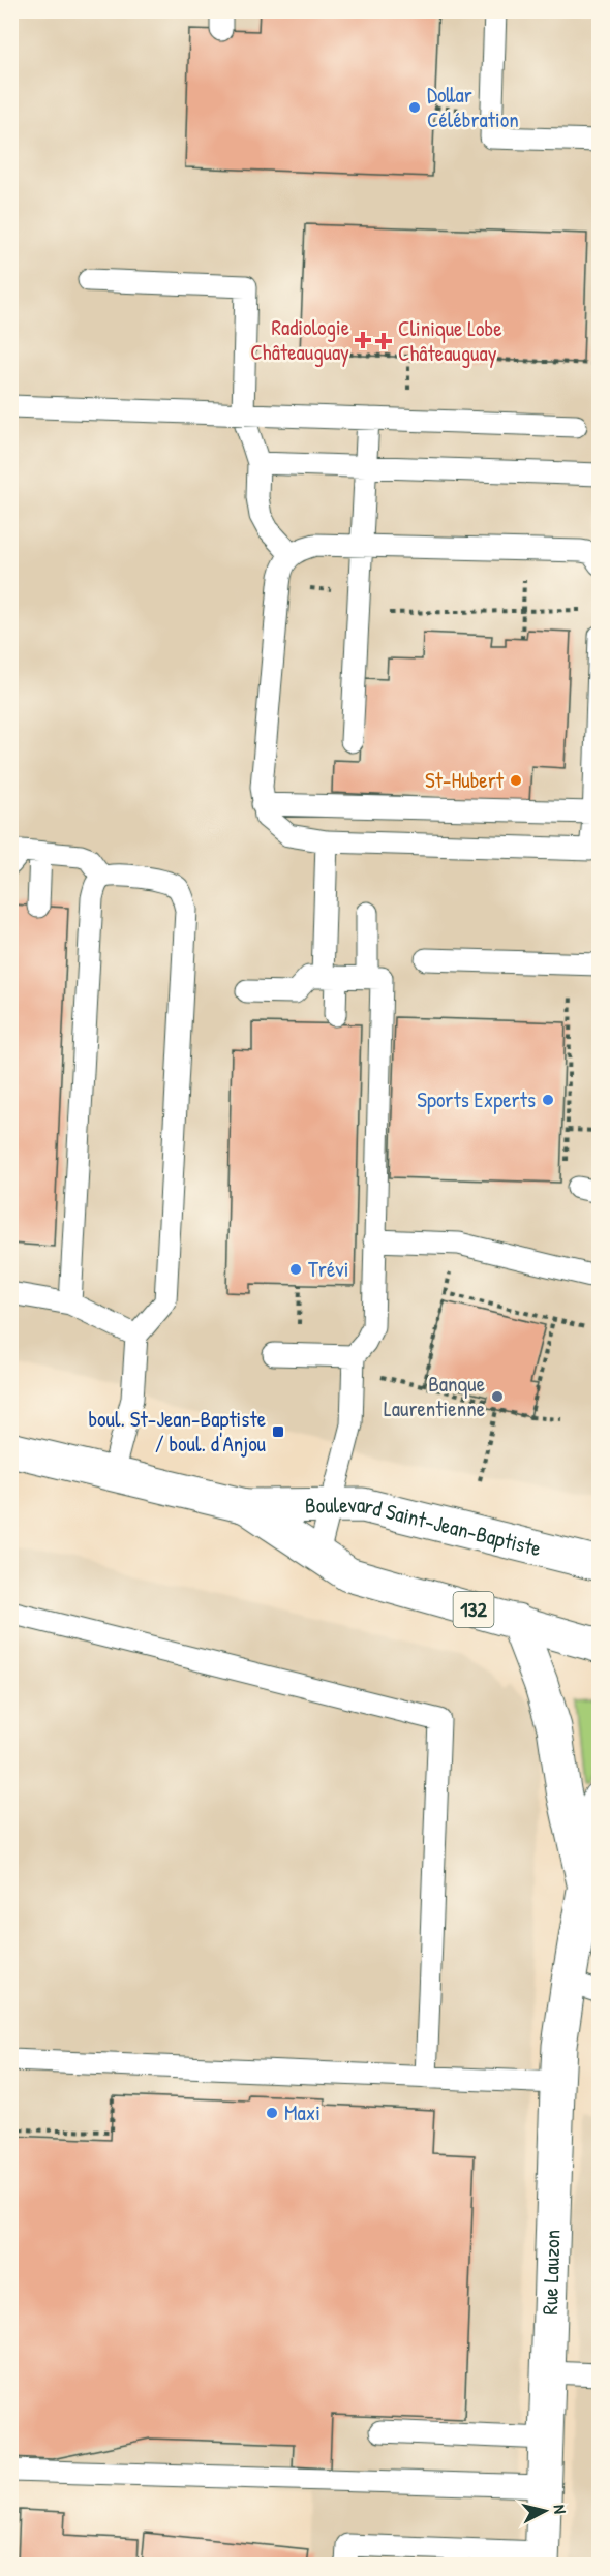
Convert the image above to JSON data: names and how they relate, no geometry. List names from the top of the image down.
{
  "streets": {
    "main road": ["Boulevard Saint-Jean-Baptiste", "132", "Rue Lauzon"]
  },
  "places": {
    "other": [
      "Dollar Célébration",
      "St-Hubert",
      "Sports Experts",
      "Trévi",
      "Banque Laurentienne",
      "Maxi"
    ],
    "health": ["Radiologie Châteauguay", "Clinique Lobe Châteauguay"],
    "transit": ["boul. St-Jean-Baptiste / boul. d'Anjou"]
  },
  "north": "right"
}
